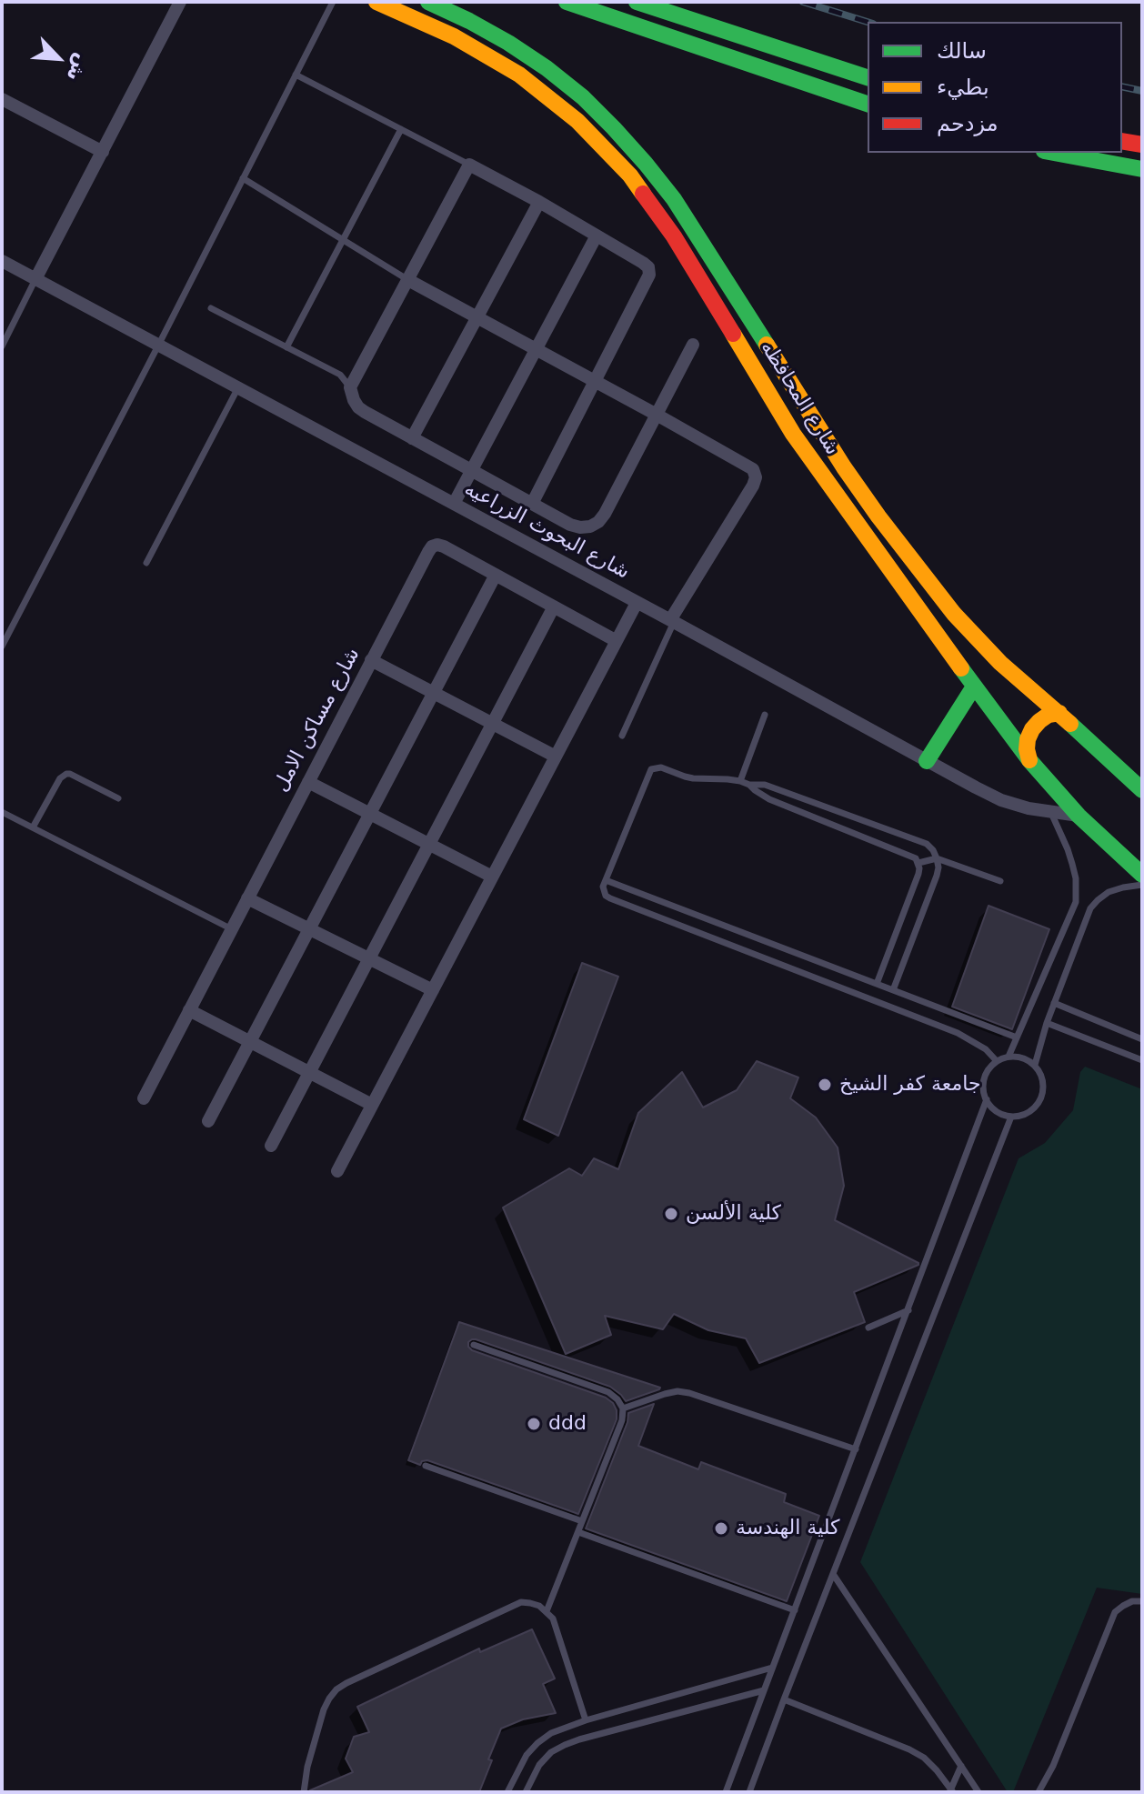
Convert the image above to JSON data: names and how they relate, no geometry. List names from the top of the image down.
{
  "streets": {
    "main road": ["شارع المحافظه"],
    "street": ["شارع البحوث الزراعيه", "شارع مساكن الامل"]
  },
  "crossings": [
    ["شارع المحافظه", "شارع البحوث الزراعيه"]
  ],
  "places": [
    "جامعة كفر الشيخ",
    "كلية الألسن",
    "ddd",
    "كلية الهندسة"
  ],
  "legend": ["سالك", "بطيء", "مزدحم"],
  "north": "bottom right"
}
